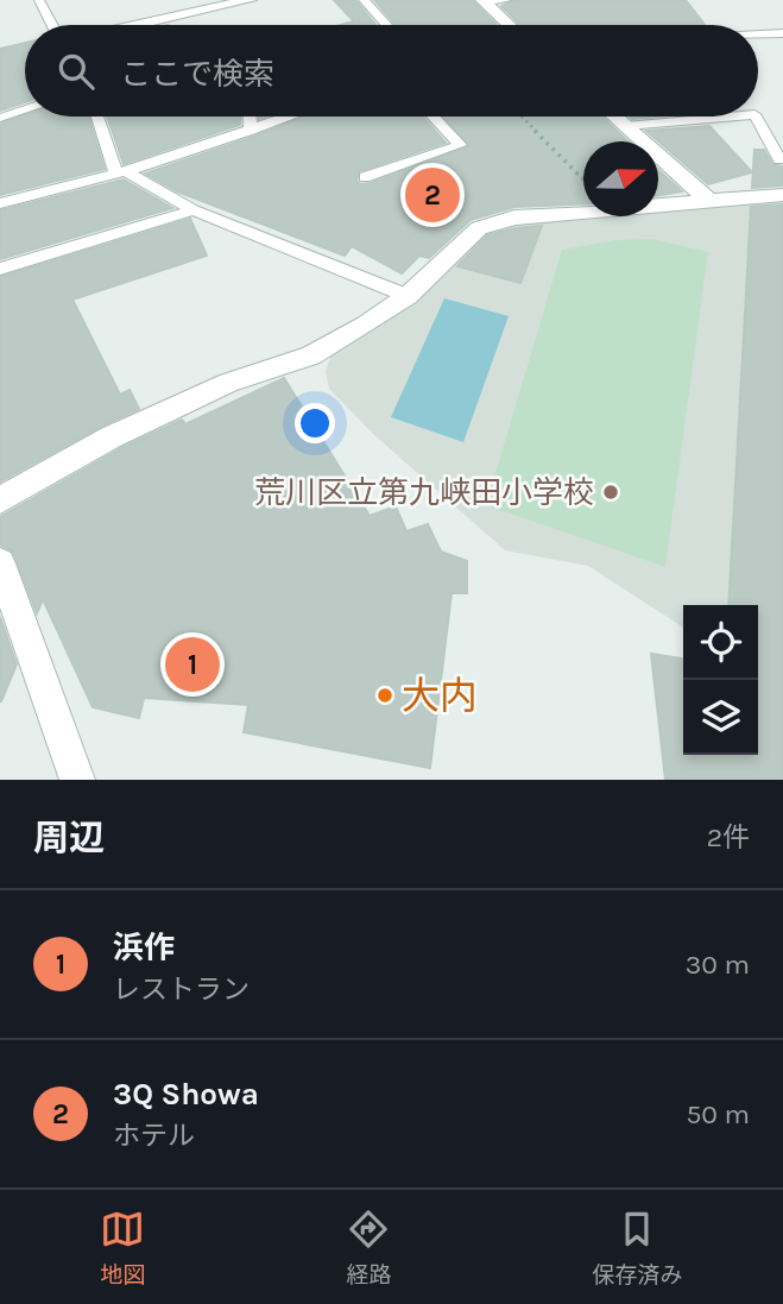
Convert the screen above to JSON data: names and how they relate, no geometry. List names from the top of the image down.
{
  "places": ["荒川区立第九峡田小学校", "大内"],
  "north": "right",
  "page": {
    "search": "ここで検索",
    "pins": ["2", "1"],
    "heading": ["周辺", "2件"],
    "list": [
      {
        "mark": "1",
        "name": "浜作",
        "note": "レストラン",
        "value": "30 m"
      },
      {
        "mark": "2",
        "name": "3Q Showa",
        "note": "ホテル",
        "value": "50 m"
      }
    ],
    "nav": ["地図", "経路", "保存済み"]
  }
}
